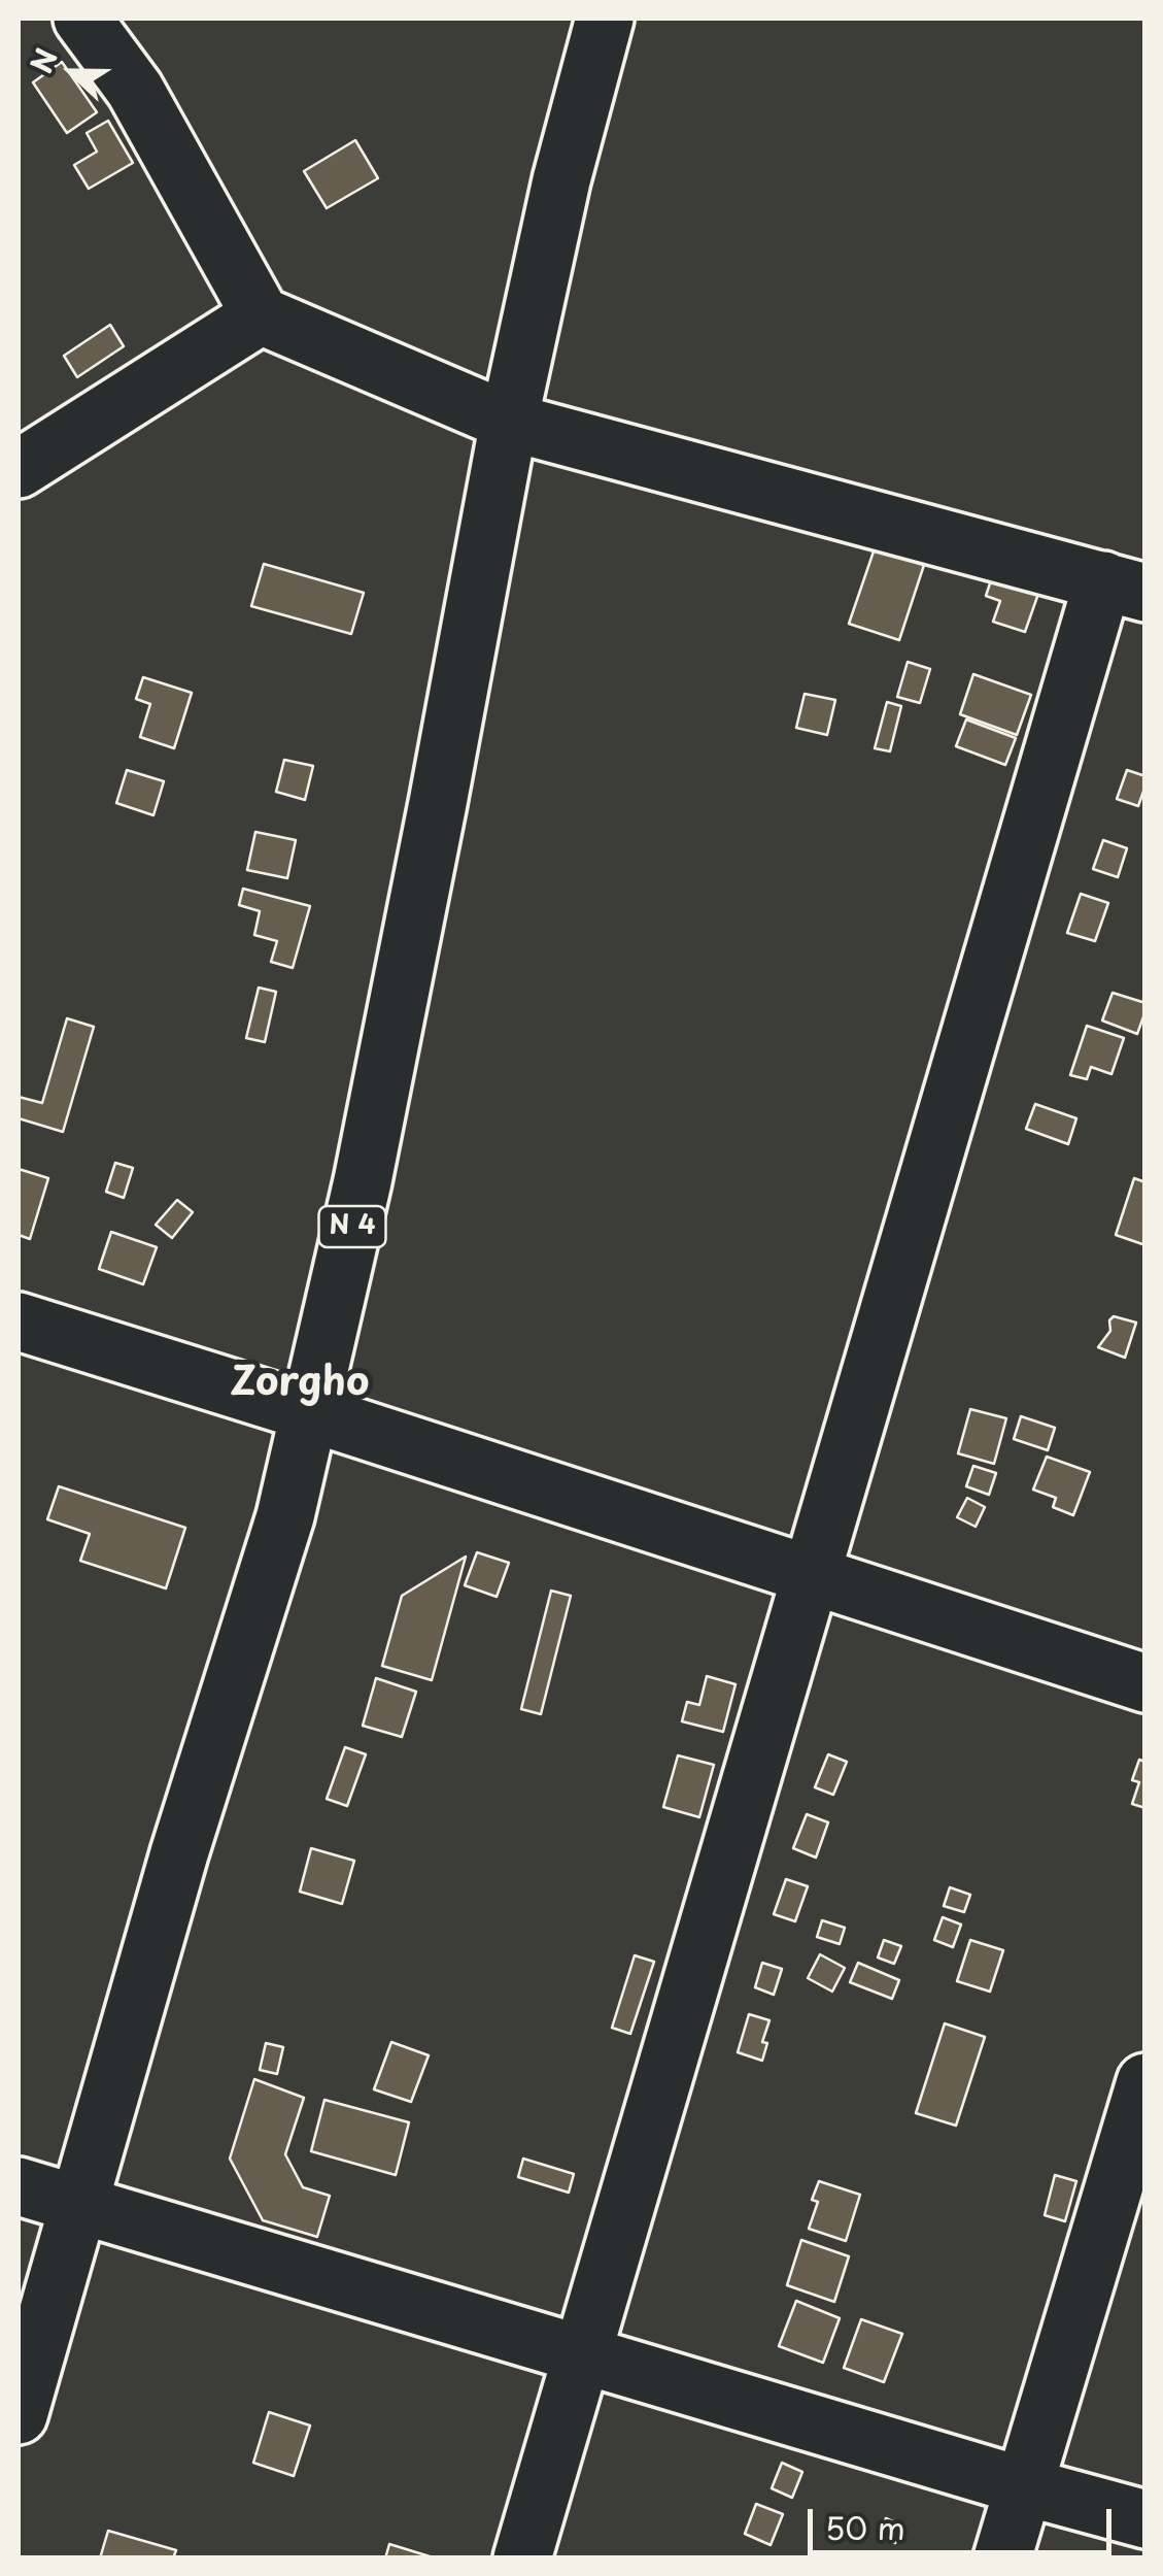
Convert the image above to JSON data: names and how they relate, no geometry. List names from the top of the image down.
{
  "streets": {
    "main road": ["N 4"]
  },
  "districts": ["Zorgho"],
  "scale_bar": "50 m",
  "north": "left"
}
